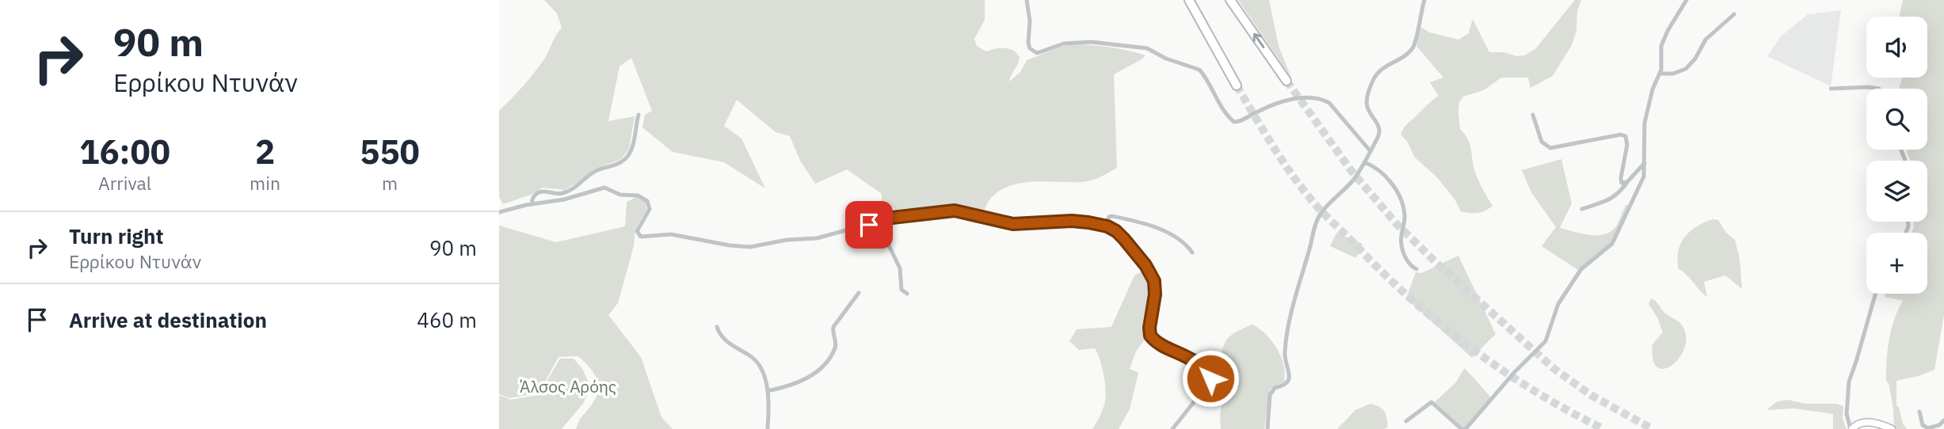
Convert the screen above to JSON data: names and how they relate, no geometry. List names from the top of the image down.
{
  "parks": ["Άλσος Αρόης"],
  "page": {
    "turn": ["90 m", "Ερρίκου Ντυνάν"],
    "map_buttons": "+",
    "eta": [
      "16:00",
      "Arrival",
      "2",
      "min",
      "550",
      "m"
    ],
    "list": [
      {
        "name": "Turn right",
        "note": "Ερρίκου Ντυνάν",
        "value": "90 m"
      },
      {
        "name": "Arrive at destination",
        "value": "460 m"
      }
    ]
  }
}
